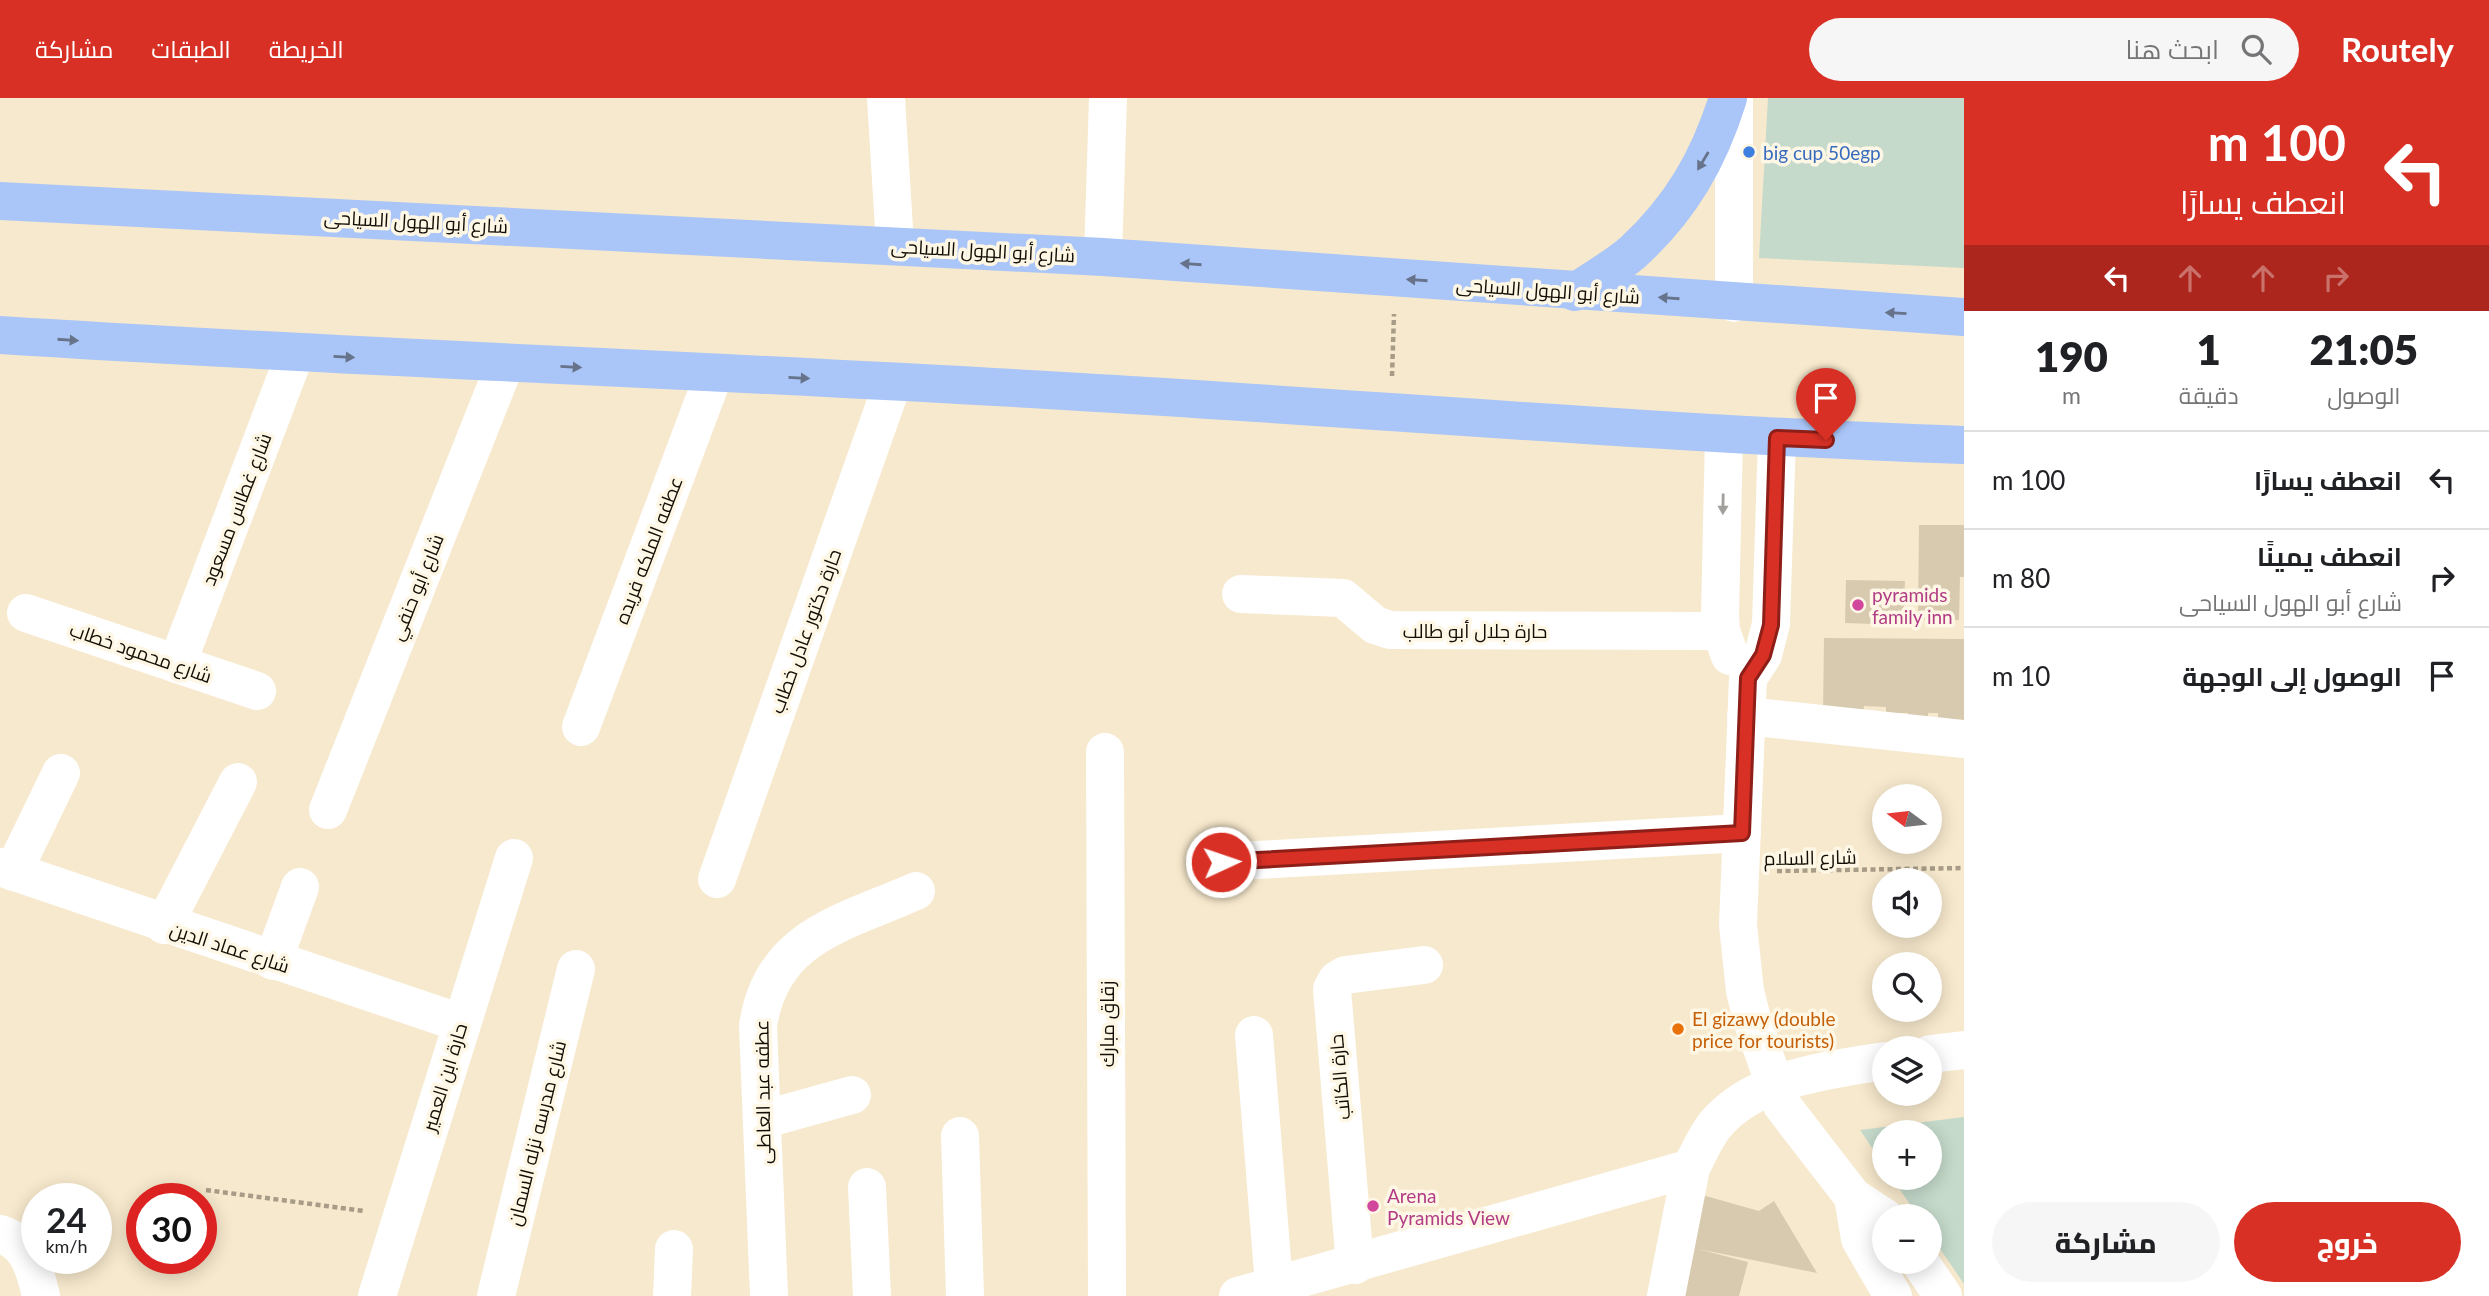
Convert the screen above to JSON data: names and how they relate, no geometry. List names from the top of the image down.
{
  "streets": {
    "main road": ["شارع أبو الهول السياحى"],
    "street": [
      "شارع غطاس مسعود",
      "عطفه الملكه فريده",
      "شارع أبو حنفي",
      "حارة جلال أبو طالب",
      "حارة دكتور عادل خطاب",
      "شارع محمود خطاب",
      "شارع عماد الدين",
      "زقاق مبارك",
      "حارة ابن العمير",
      "حارة الكاتب",
      "عطفه عبد العاطى",
      "شارع مدرسه نزله السمان"
    ],
    "path": ["شارع السلام"]
  },
  "crossings": [
    ["شارع غطاس مسعود", "شارع محمود خطاب"],
    ["شارع عماد الدين", "حارة ابن العمير"]
  ],
  "places": [
    "big cup 50egp",
    "pyramids family inn",
    "El gizawy (double price for tourists)",
    "Arena Pyramids View"
  ],
  "north": "left",
  "page": {
    "header": "Routely",
    "search": "ابحث هنا",
    "nav": ["الخريطة", "الطبقات", "مشاركة"],
    "turn": ["100 m", "انعطف يسارًا"],
    "eta": [
      "21:05",
      "الوصول",
      "1",
      "دقيقة",
      "190",
      "m"
    ],
    "list": [
      {
        "name": "انعطف يسارًا",
        "value": "100 m"
      },
      {
        "name": "انعطف يمينًا",
        "note": "شارع أبو الهول السياحى",
        "value": "80 m"
      },
      {
        "name": "الوصول إلى الوجهة",
        "value": "10 m"
      }
    ],
    "map_buttons": ["+", "−"],
    "speed": "24 km/h",
    "limit": "30",
    "buttons": ["خروج", "مشاركة"]
  }
}
